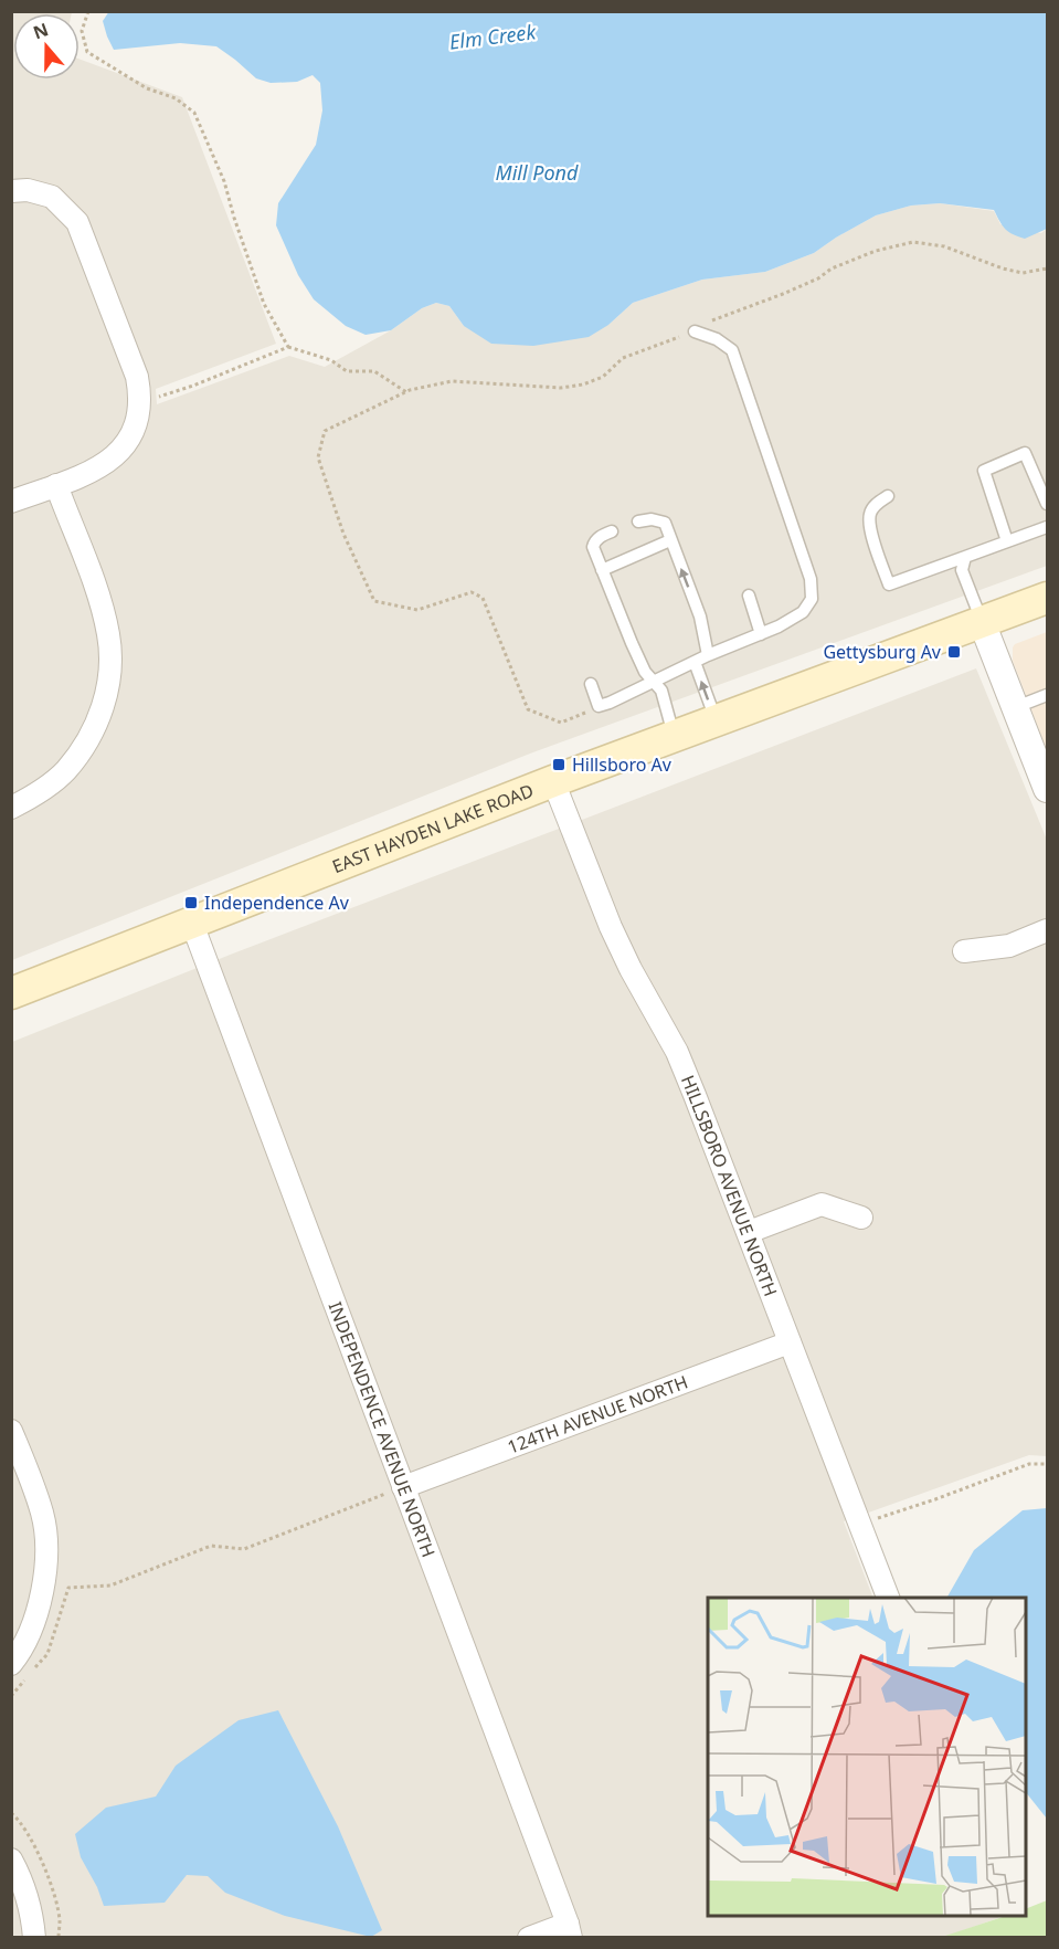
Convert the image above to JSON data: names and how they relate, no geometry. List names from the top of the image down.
{
  "streets": {
    "main road": ["EAST HAYDEN LAKE ROAD"],
    "street": ["HILLSBORO AVENUE NORTH", "124TH AVENUE NORTH", "INDEPENDENCE AVENUE NORTH"]
  },
  "crossings": [
    ["EAST HAYDEN LAKE ROAD", "HILLSBORO AVENUE NORTH"],
    ["EAST HAYDEN LAKE ROAD", "INDEPENDENCE AVENUE NORTH"],
    ["HILLSBORO AVENUE NORTH", "124TH AVENUE NORTH"],
    ["124TH AVENUE NORTH", "INDEPENDENCE AVENUE NORTH"]
  ],
  "water": ["Elm Creek", "Mill Pond"],
  "places": {
    "transit": ["Gettysburg Av", "Hillsboro Av", "Independence Av"]
  },
  "north": "top"
}
